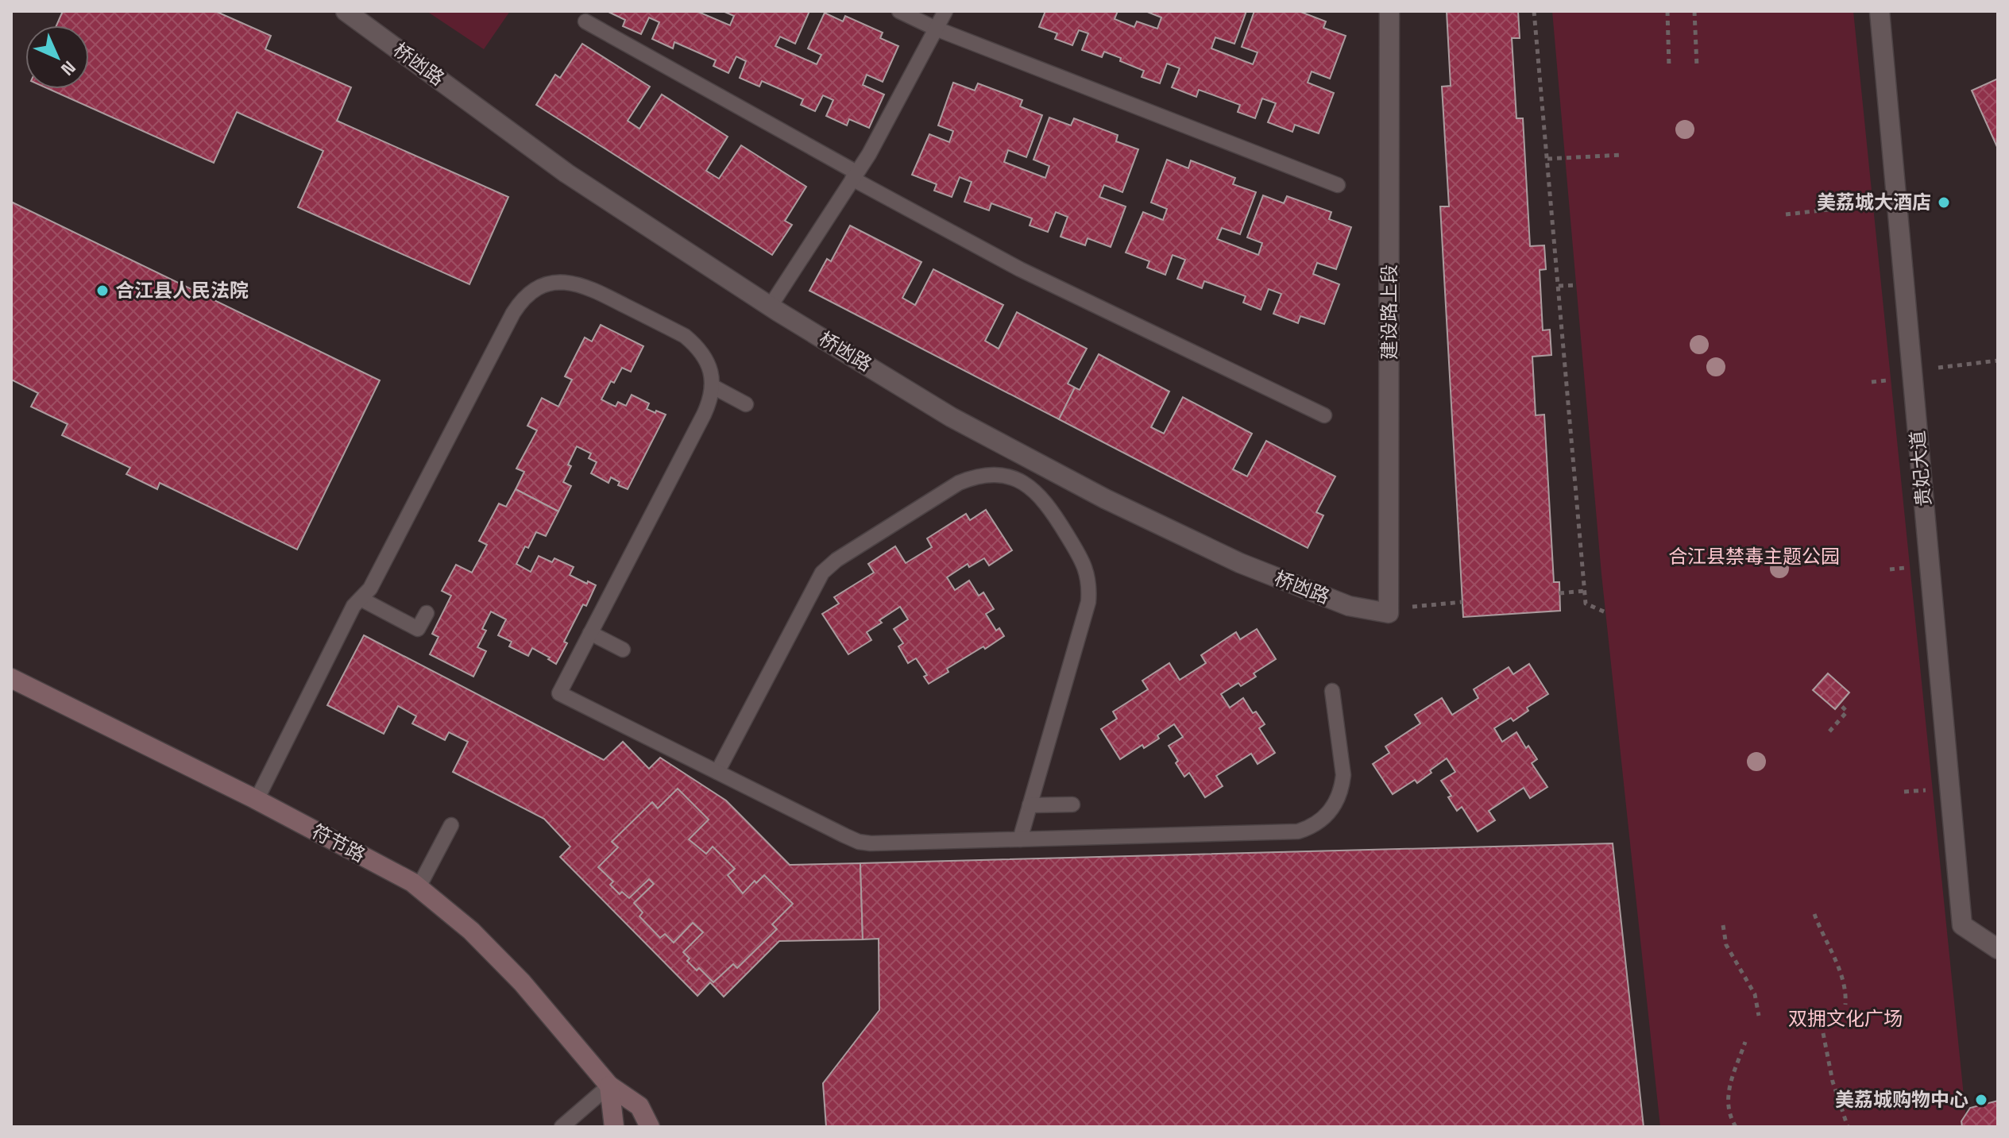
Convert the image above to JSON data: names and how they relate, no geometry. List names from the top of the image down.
{
  "streets": {
    "main road": ["符节路"],
    "street": ["桥凼路", "建设路上段", "贵妃大道"]
  },
  "crossings": [
    ["桥凼路", "建设路上段"]
  ],
  "parks": ["合江县禁毒主题公园", "双拥文化广场"],
  "places": ["美荔城大酒店", "合江县人民法院", "美荔城购物中心"],
  "north": "bottom right"
}
